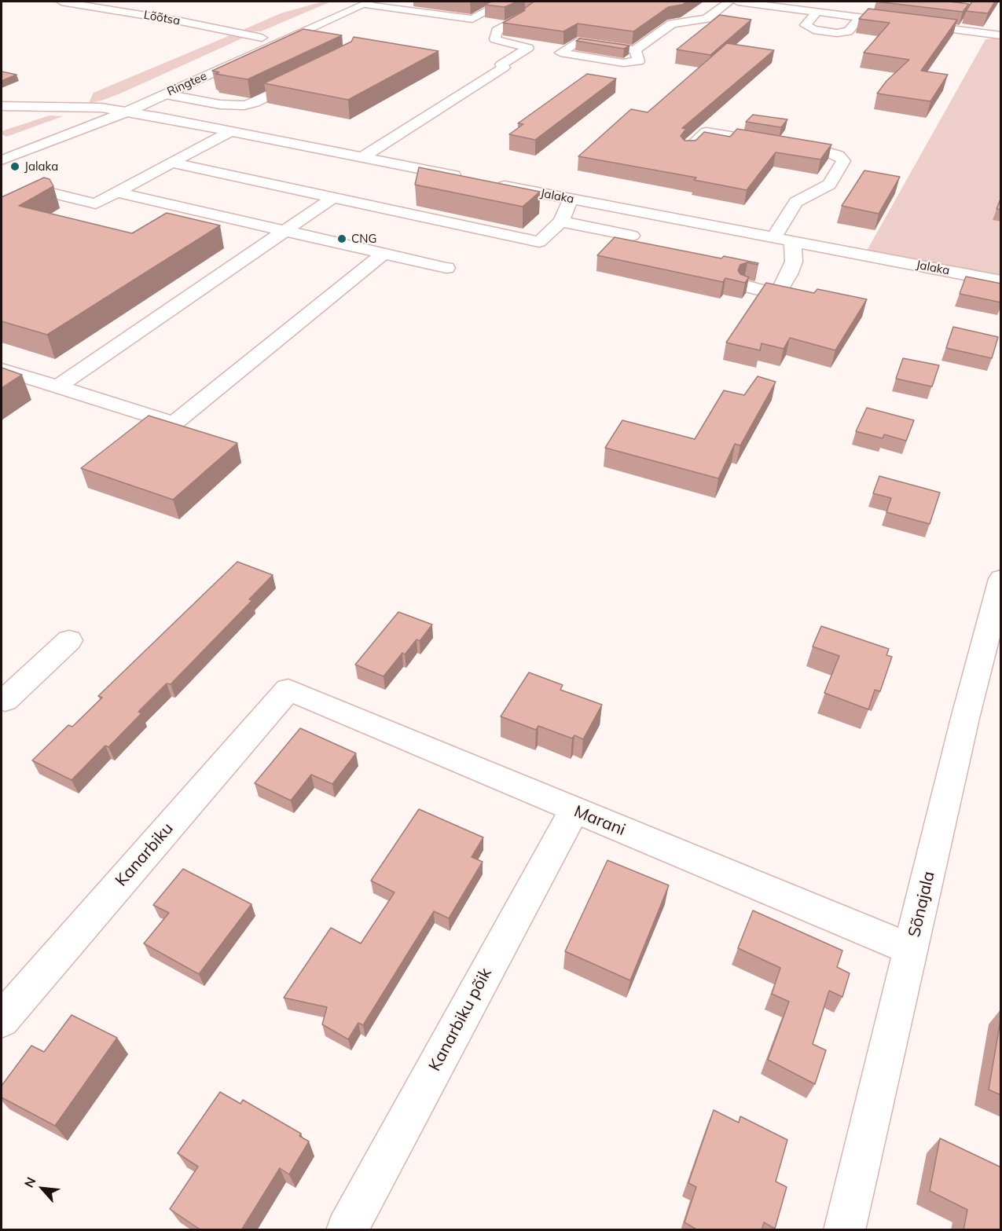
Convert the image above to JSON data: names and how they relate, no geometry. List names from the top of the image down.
{
  "streets": {
    "street": [
      "Lõõtsa",
      "Ringtee",
      "Jalaka",
      "Marani",
      "Kanarbiku",
      "Sõnajala",
      "Kanarbiku põik"
    ]
  },
  "crossings": [
    ["Marani", "Kanarbiku"],
    ["Marani", "Sõnajala"],
    ["Marani", "Kanarbiku põik"]
  ],
  "places": ["Jalaka", "CNG"],
  "north": "top left"
}
